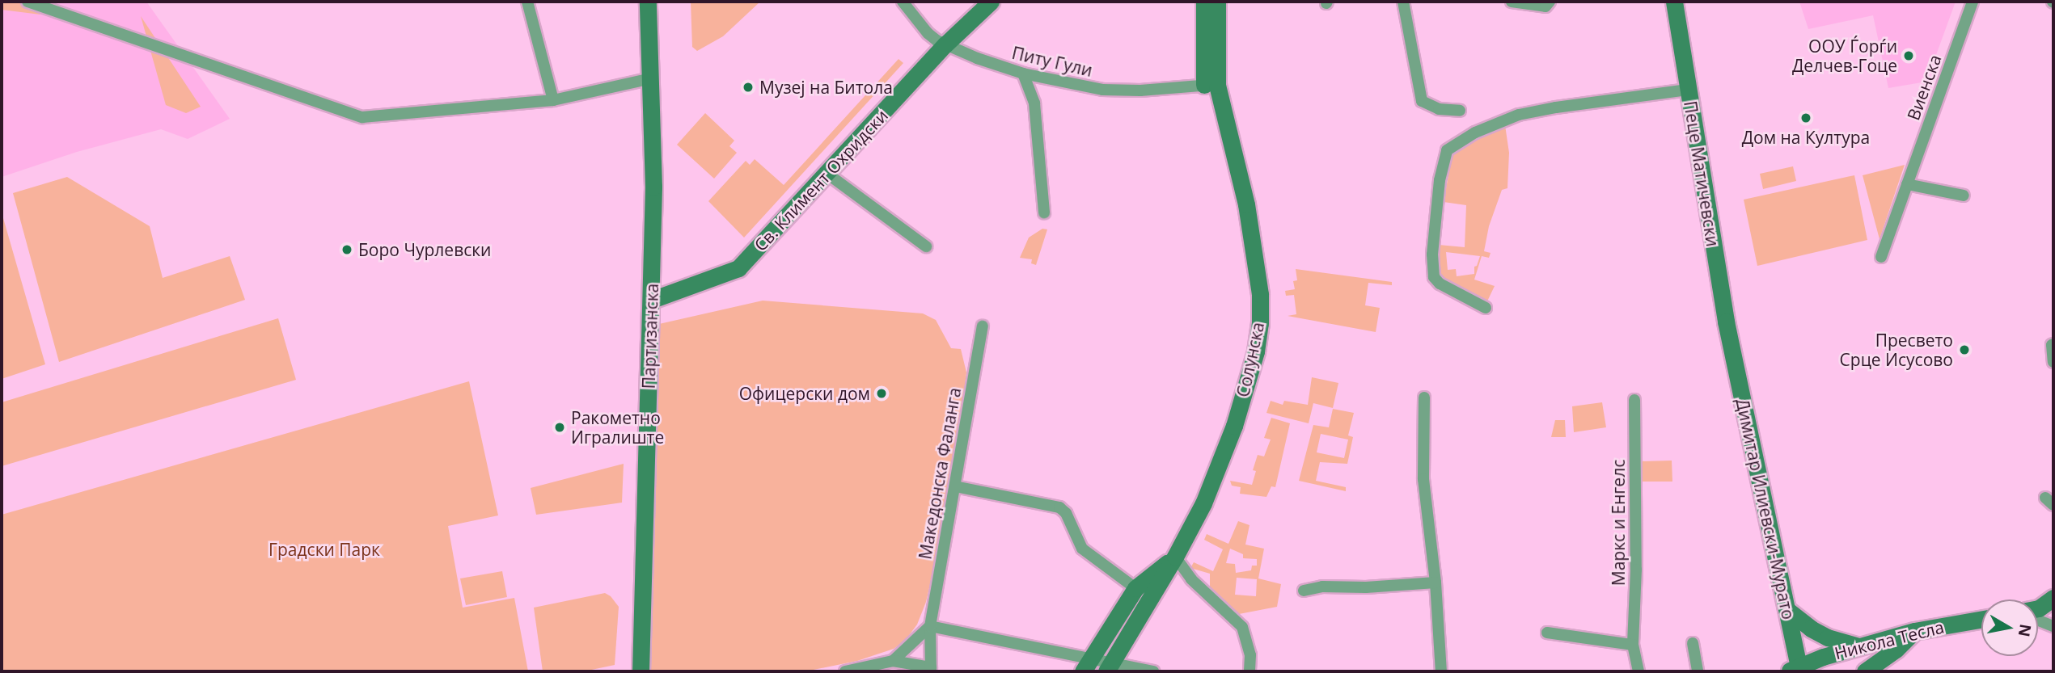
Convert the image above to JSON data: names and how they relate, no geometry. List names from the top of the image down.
{
  "streets": {
    "street": [
      "Питу Гули",
      "Виенска",
      "Пеце Матичевски",
      "Св. Климент Охридски",
      "Партизанска",
      "Солунска",
      "Македонска Фаланга",
      "Димитар Илиевски-Мурато",
      "Маркс и Енгелс",
      "Никола Тесла"
    ]
  },
  "crossings": [
    ["Питу Гули", "Св. Климент Охридски"],
    ["Питу Гули", "Солунска"],
    ["Пеце Матичевски", "Димитар Илиевски-Мурато"],
    ["Св. Климент Охридски", "Партизанска"],
    ["Димитар Илиевски-Мурато", "Никола Тесла"]
  ],
  "parks": ["Градски Парк"],
  "places": [
    "ООУ Ѓорѓи Делчев-Гоце",
    "Музеј на Битола",
    "Дом на Култура",
    "Боро Чурлевски",
    "Пресвето Срце Исусово",
    "Офицерски дом",
    "Ракометно Игралиште"
  ],
  "north": "right"
}
